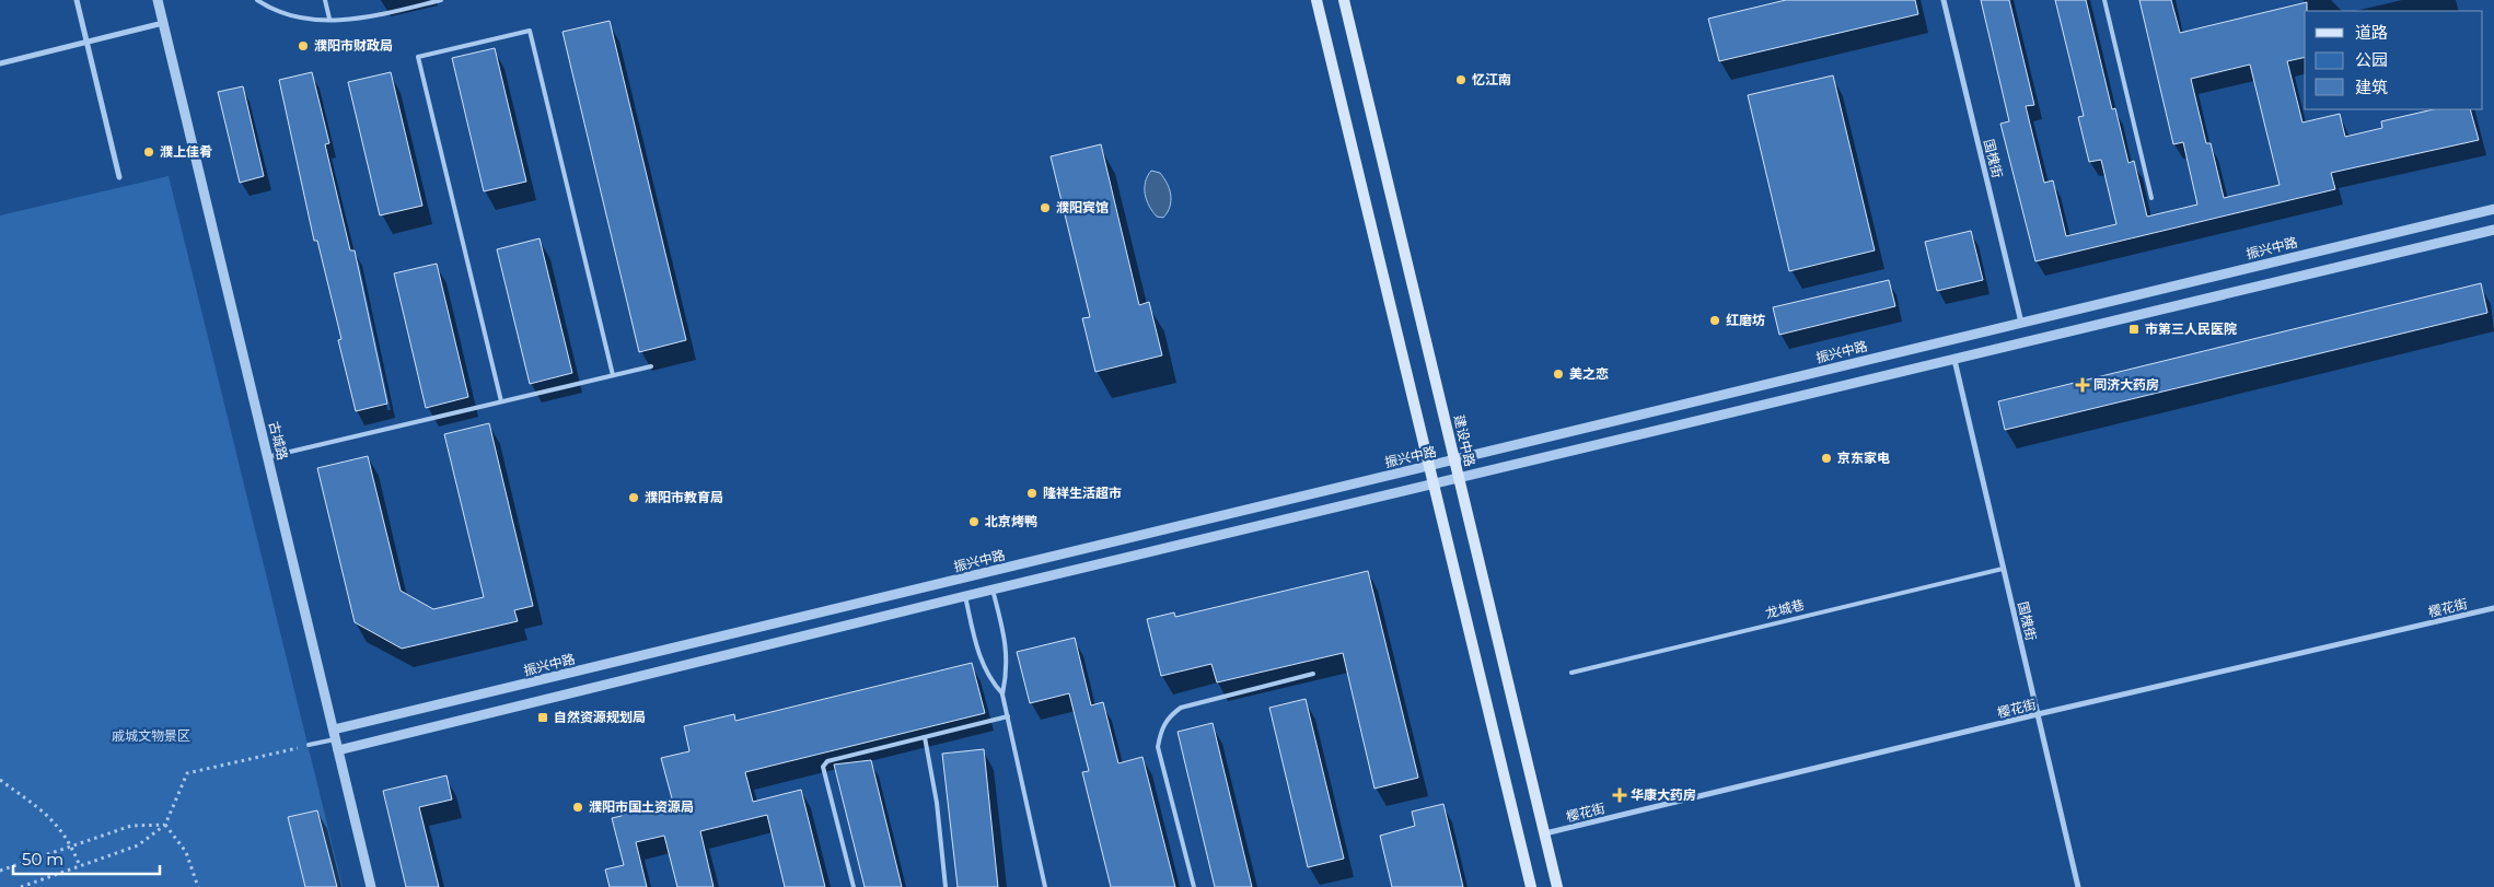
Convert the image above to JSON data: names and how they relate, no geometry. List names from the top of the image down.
{
  "streets": {
    "main road": ["建设中路"],
    "street": [
      "国槐街",
      "振兴中路",
      "古城路",
      "樱花街"
    ],
    "lane": ["龙城巷"]
  },
  "crossings": [
    ["国槐街", "振兴中路"],
    ["国槐街", "樱花街"],
    ["国槐街", "龙城巷"],
    ["振兴中路", "古城路"],
    ["振兴中路", "建设中路"],
    ["建设中路", "樱花街"]
  ],
  "parks": ["戚城文物景区"],
  "places": {
    "other": [
      "濮阳市财政局",
      "忆江南",
      "濮上佳肴",
      "濮阳宾馆",
      "红磨坊",
      "美之恋",
      "京东家电",
      "隆祥生活超市",
      "濮阳市教育局",
      "北京烤鸭",
      "濮阳市国土资源局"
    ],
    "transit": ["市第三人民医院", "自然资源规划局"],
    "health": ["同济大药房", "华康大药房"]
  },
  "legend": ["道路", "公园", "建筑"],
  "scale_bar": "50 m"
}
